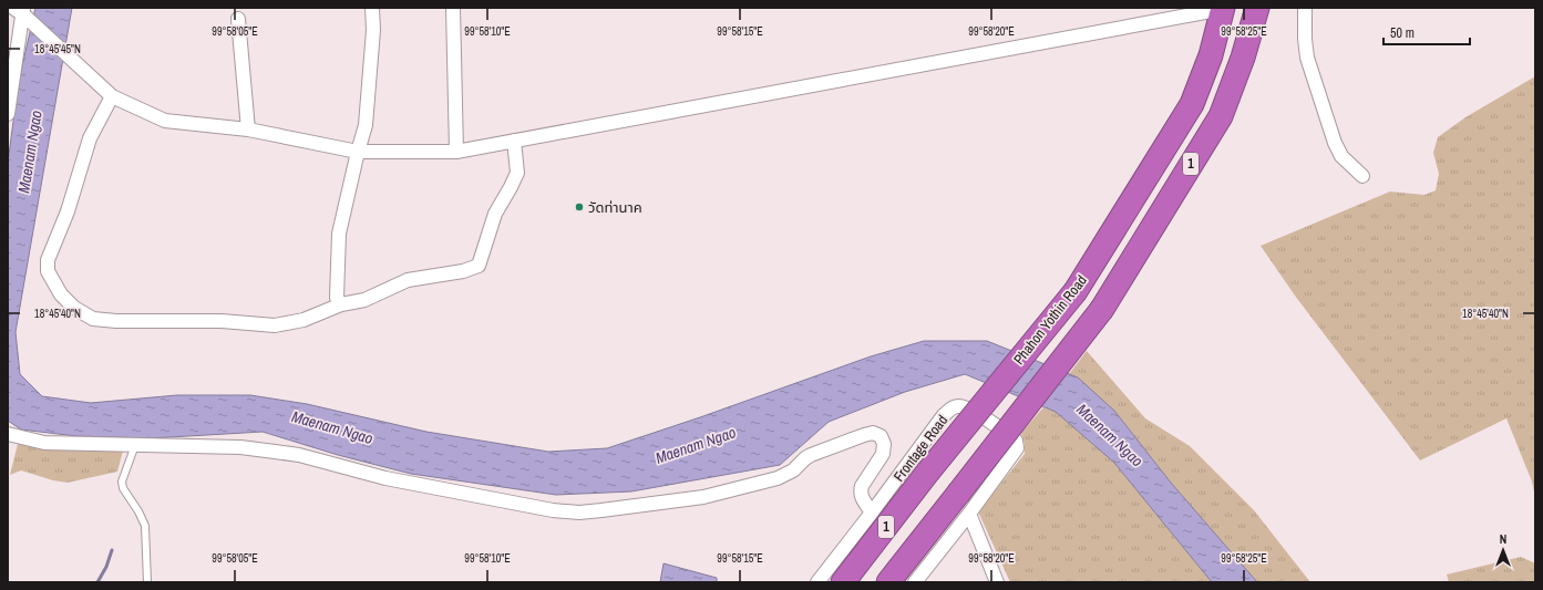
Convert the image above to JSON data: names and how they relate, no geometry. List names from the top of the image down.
{
  "streets": {
    "highway": ["1", "Phahon Yothin Road"],
    "street": ["Frontage Road"]
  },
  "crossings": [
    ["1", "Frontage Road"]
  ],
  "water": ["Maenam Ngao"],
  "places": ["วัดท่านาค"],
  "scale_bar": "50 m",
  "north": "top",
  "coordinates": [
    "99°58'05\"E",
    "99°58'10\"E",
    "99°58'15\"E",
    "99°58'20\"E",
    "99°58'25\"E",
    "18°45'45\"N",
    "18°45'40\"N"
  ]
}
